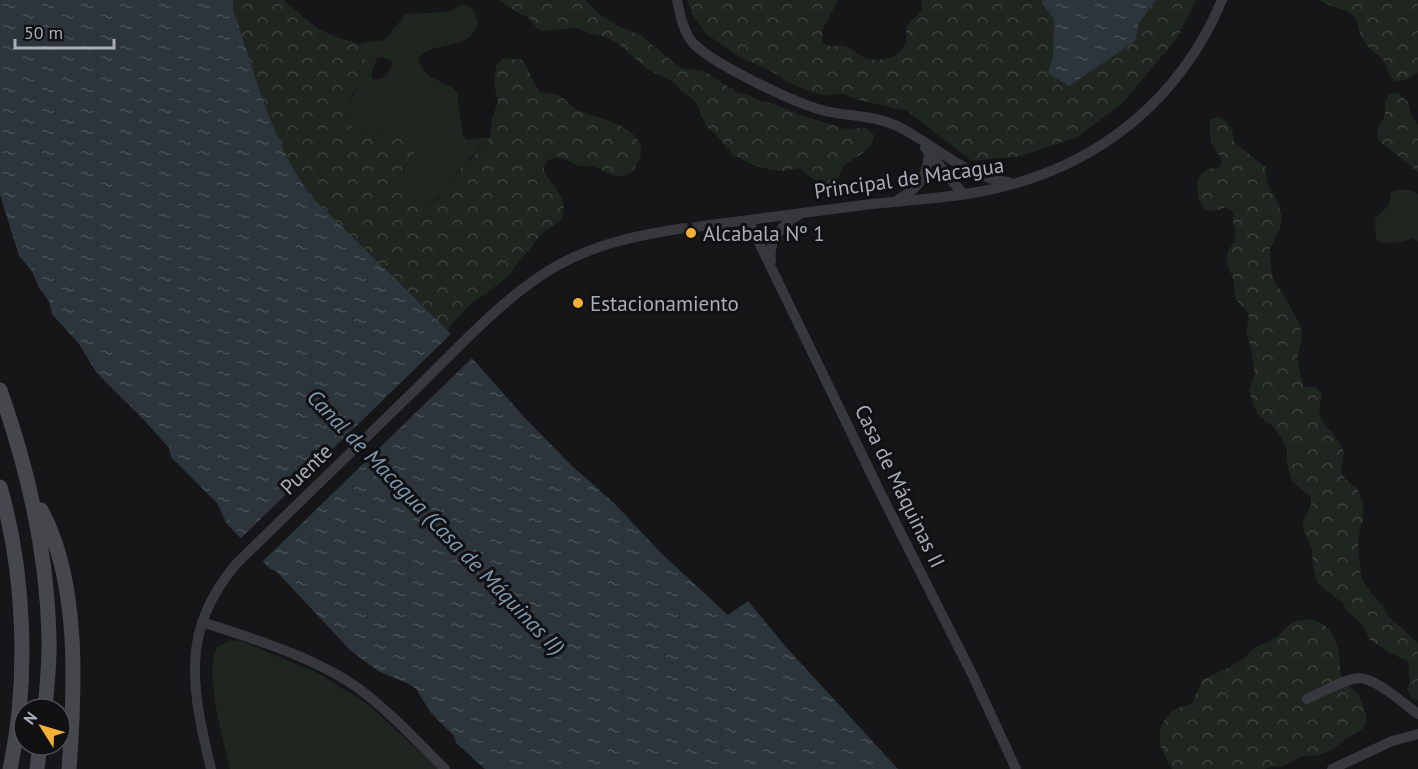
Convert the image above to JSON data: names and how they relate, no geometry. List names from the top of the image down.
{
  "streets": {
    "street": ["Principal de Macagua", "Puente", "Casa de Máquinas II"]
  },
  "crossings": [
    ["Principal de Macagua", "Casa de Máquinas II"]
  ],
  "water": ["Canal de Macagua (Casa de Máquinas II)"],
  "places": ["Alcabala Nº 1", "Estacionamiento"],
  "scale_bar": "50 m",
  "north": "top left"
}
